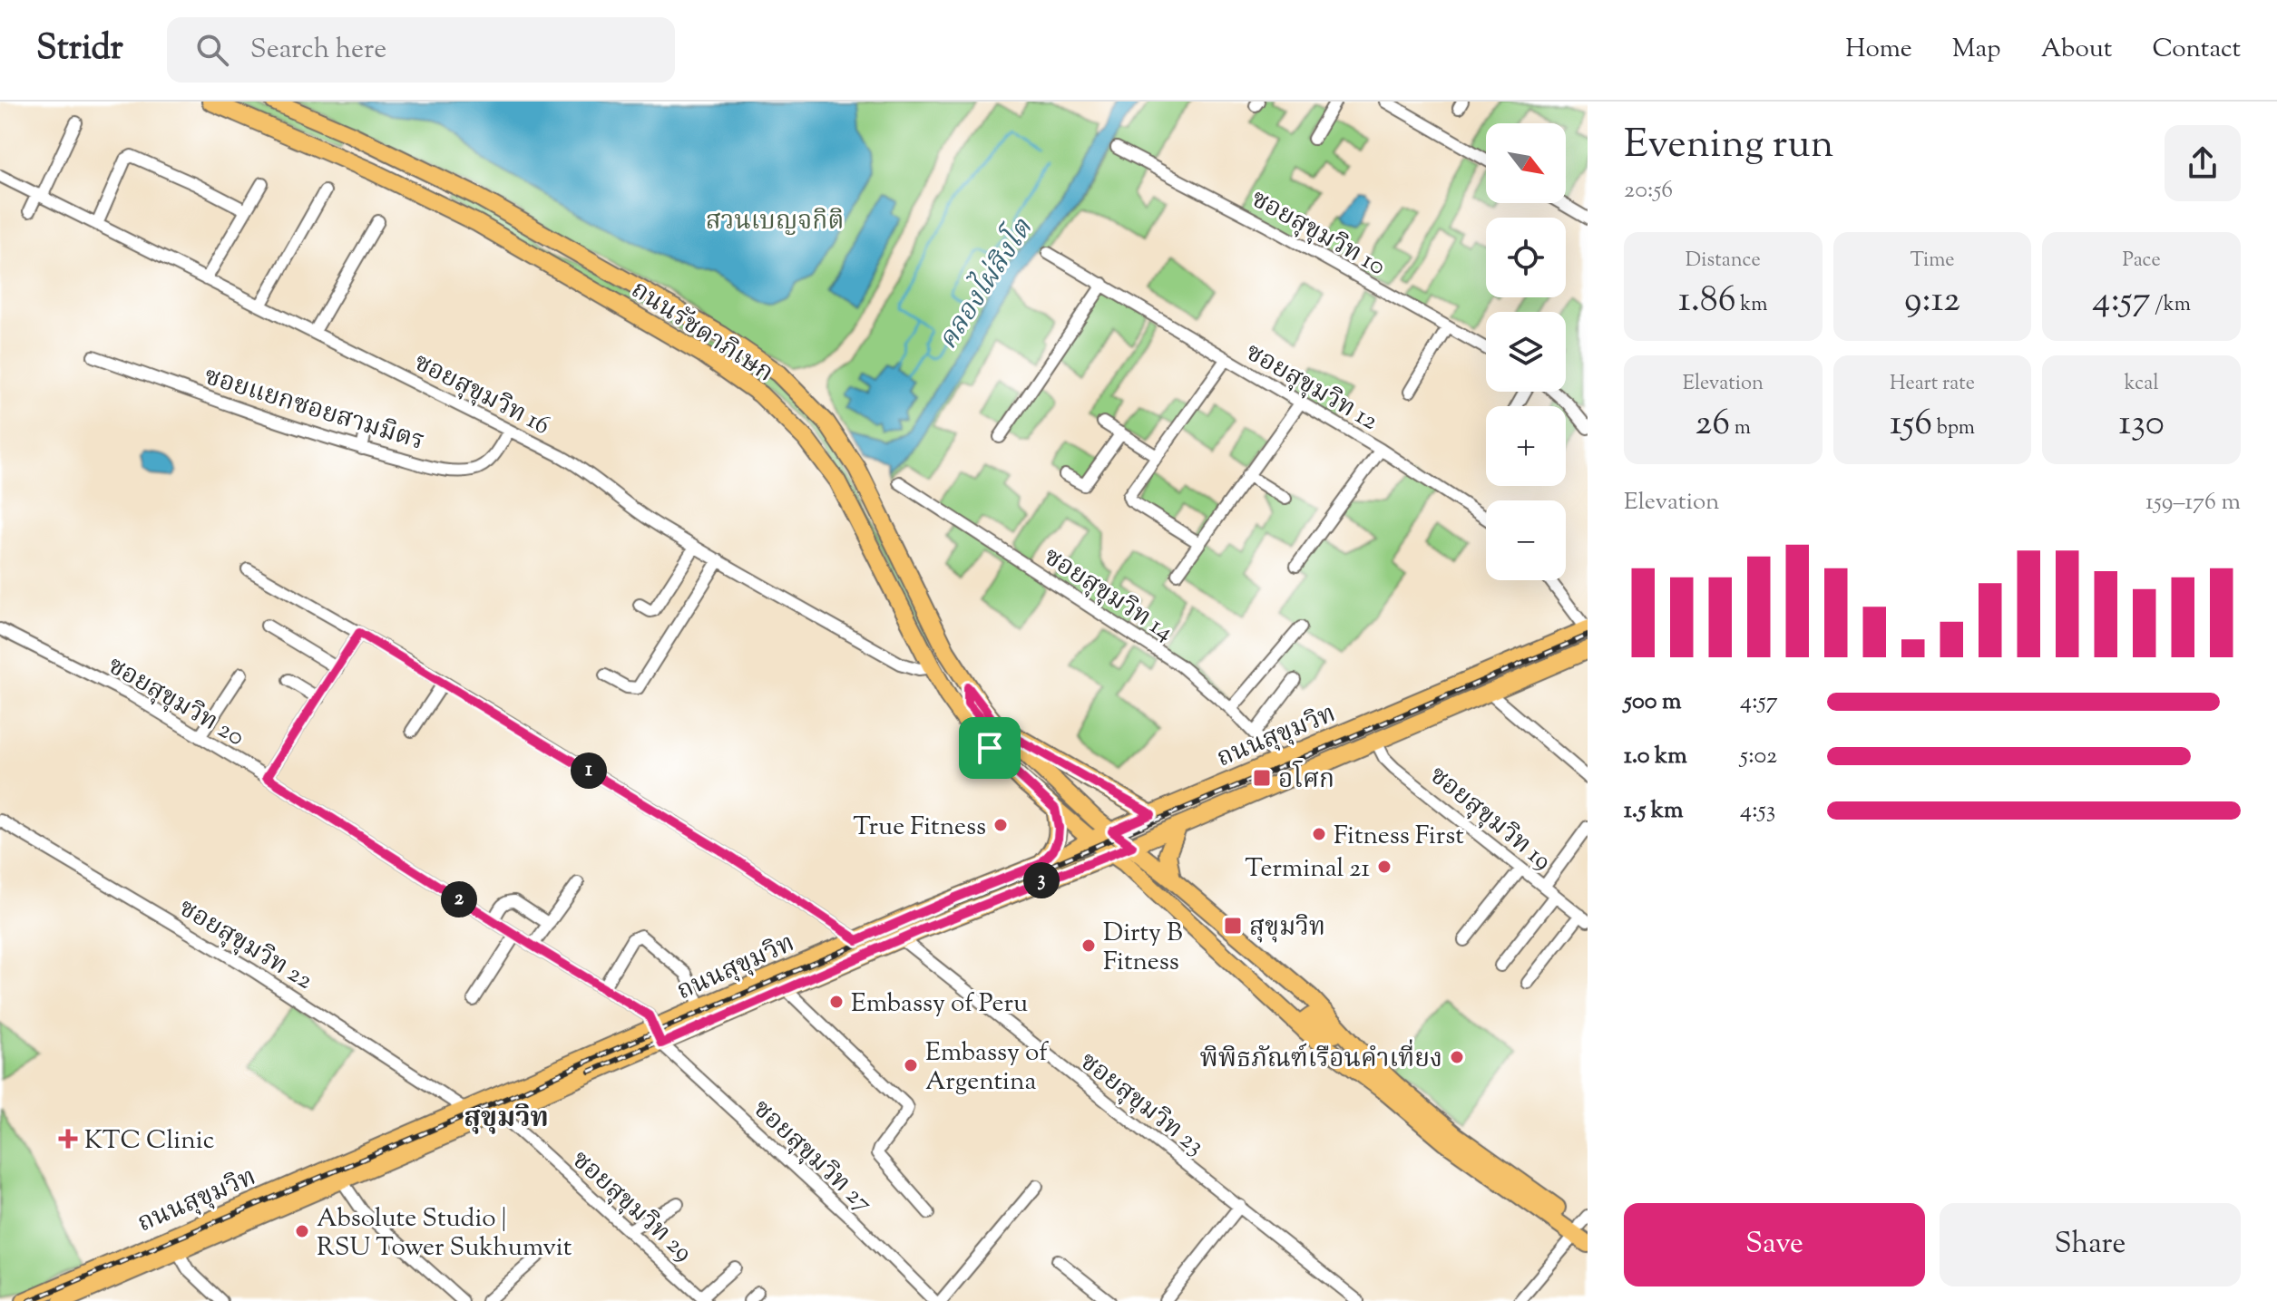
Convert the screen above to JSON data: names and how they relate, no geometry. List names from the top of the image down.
{
  "streets": {
    "main road": ["ถนนรัชดาภิเษก", "ถนนสุขุมวิท"],
    "street": [
      "ซอยสุขุมวิท 10",
      "ซอยสุขุมวิท 12",
      "ซอยสุขุมวิท 16",
      "ซอยแยกซอยสามมิตร",
      "ซอยสุขุมวิท 14",
      "ซอยสุขุมวิท 20",
      "ซอยสุขุมวิท 19",
      "ซอยสุขุมวิท 22",
      "ซอยสุขุมวิท 23",
      "ซอยสุขุมวิท 27",
      "ซอยสุขุมวิท 29"
    ]
  },
  "crossings": [
    ["ถนนรัชดาภิเษก", "ซอยสุขุมวิท 16"],
    ["ถนนรัชดาภิเษก", "ถนนสุขุมวิท"],
    ["ซอยสุขุมวิท 16", "ซอยแยกซอยสามมิตร"],
    ["ซอยสุขุมวิท 14", "ถนนสุขุมวิท"],
    ["ซอยสุขุมวิท 20", "ถนนสุขุมวิท"],
    ["ซอยสุขุมวิท 20", "ซอยสุขุมวิท 27"],
    ["ถนนสุขุมวิท", "ซอยสุขุมวิท 19"],
    ["ถนนสุขุมวิท", "ซอยสุขุมวิท 22"],
    ["ถนนสุขุมวิท", "ซอยสุขุมวิท 23"],
    ["ถนนสุขุมวิท", "ซอยสุขุมวิท 27"],
    ["ถนนสุขุมวิท", "ซอยสุขุมวิท 29"]
  ],
  "districts": ["สุขุมวิท"],
  "water": ["คลองไผ่สิงโต"],
  "parks": ["สวนเบญจกิติ"],
  "places": {
    "transit": ["อโศก", "สุขุมวิท"],
    "other": [
      "True Fitness",
      "Fitness First",
      "Terminal 21",
      "Dirty B Fitness",
      "Embassy of Peru",
      "พิพิธภัณฑ์เรือนคำเที่ยง",
      "Embassy of Argentina",
      "Absolute Studio | RSU Tower Sukhumvit"
    ],
    "health": ["KTC Clinic"]
  },
  "north": "bottom right",
  "page": {
    "header": "Stridr",
    "search": "Search here",
    "nav": [
      "Home",
      "Map",
      "About",
      "Contact"
    ],
    "heading": ["Evening run", "20:56"],
    "map_buttons": ["+", "−"],
    "stats": [
      ["Distance", "1.86 km"],
      ["Time", "9:12"],
      ["Pace", "4:57 /km"],
      ["Elevation", "26 m"],
      ["Heart rate", "156 bpm"],
      ["kcal", "130"]
    ],
    "chart": ["Elevation", "159–176 m"],
    "list": [
      {
        "name": "500 m",
        "note": "4:57"
      },
      {
        "name": "1.0 km",
        "note": "5:02"
      },
      {
        "name": "1.5 km",
        "note": "4:53"
      }
    ],
    "pins": ["1", "3", "2"],
    "buttons": ["Save", "Share"]
  }
}
